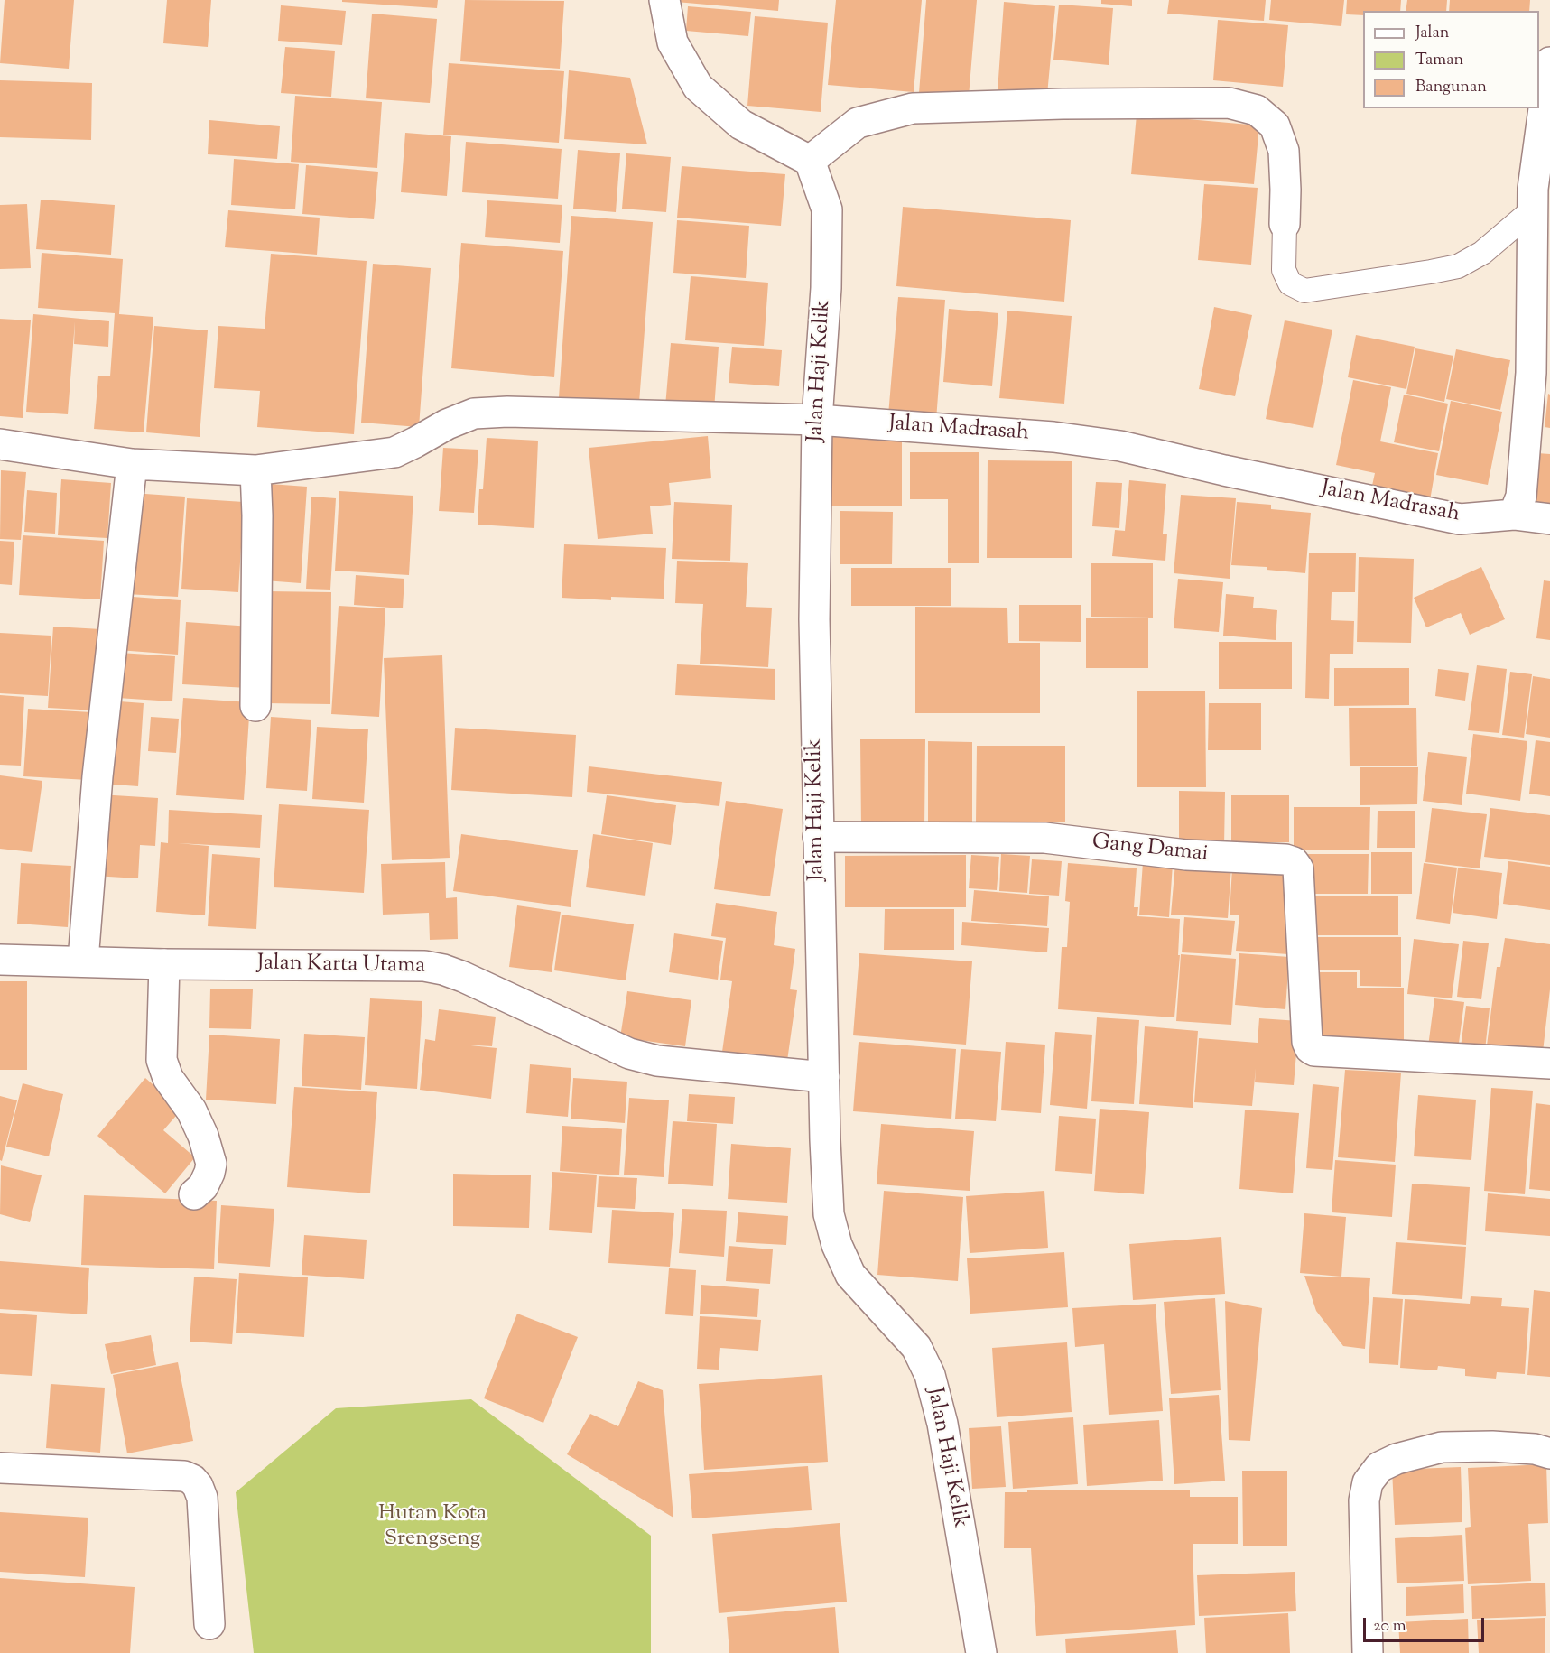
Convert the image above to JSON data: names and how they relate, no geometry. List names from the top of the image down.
{
  "streets": {
    "street": [
      "Jalan Haji Kelik",
      "Jalan Madrasah",
      "Gang Damai",
      "Jalan Karta Utama"
    ]
  },
  "crossings": [
    ["Jalan Haji Kelik", "Jalan Madrasah"],
    ["Jalan Haji Kelik", "Gang Damai"],
    ["Jalan Haji Kelik", "Jalan Karta Utama"]
  ],
  "parks": ["Hutan Kota Srengseng"],
  "legend": ["Jalan", "Taman", "Bangunan"],
  "scale_bar": "20 m"
}
